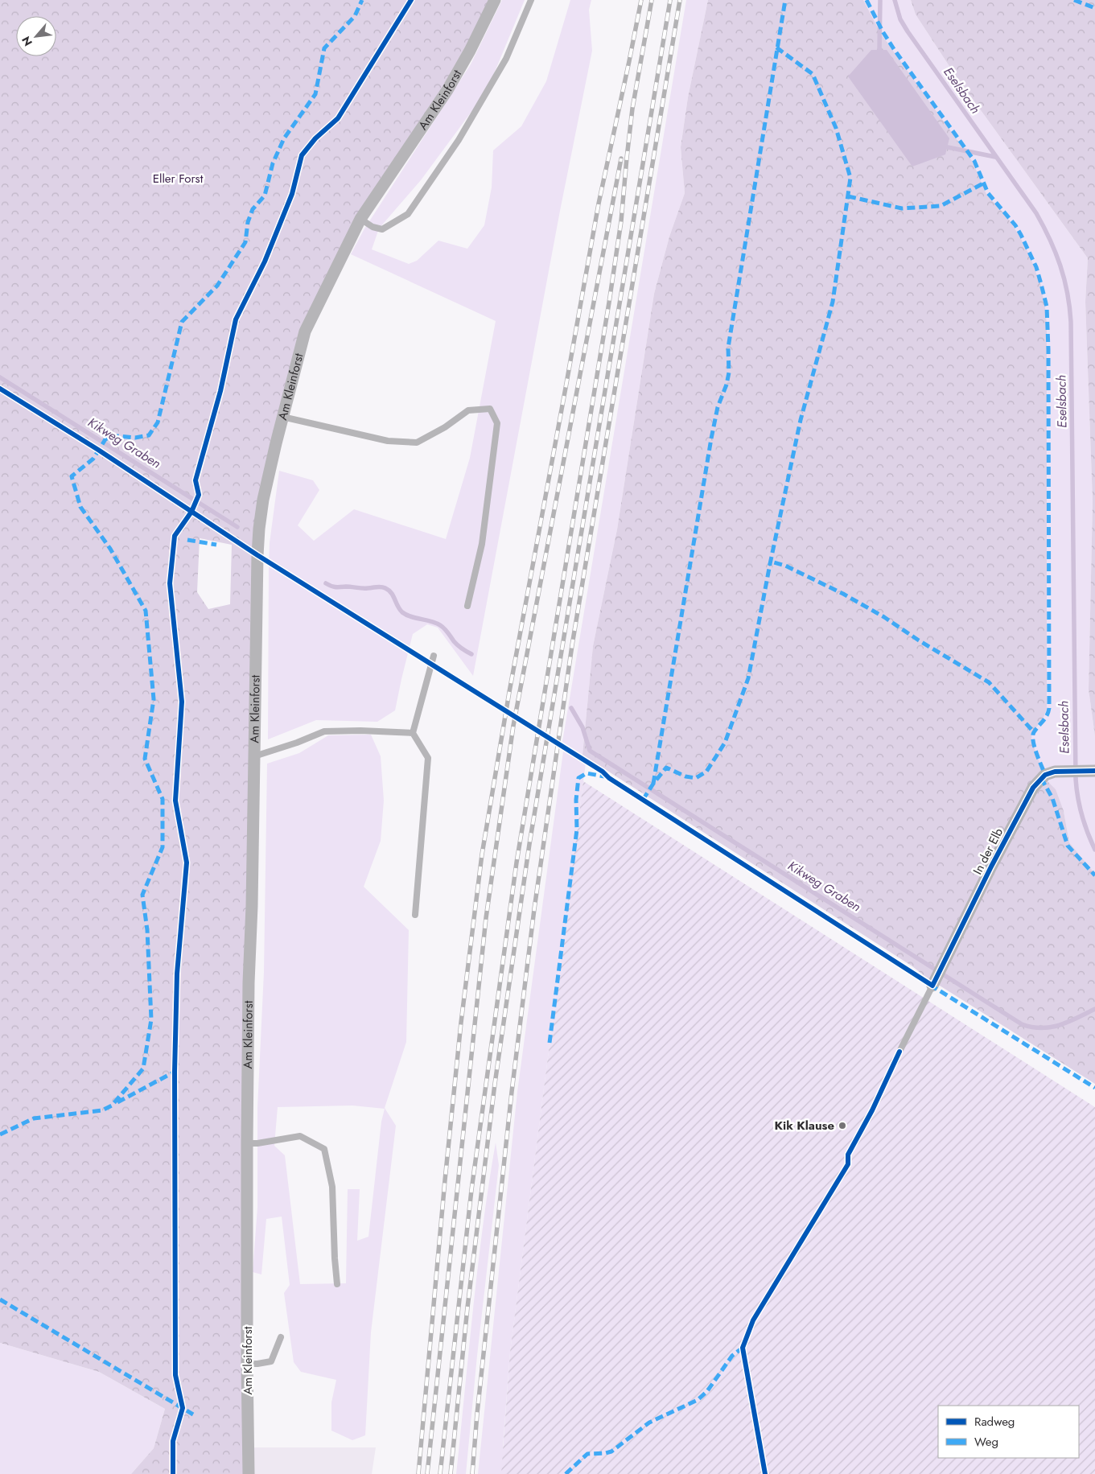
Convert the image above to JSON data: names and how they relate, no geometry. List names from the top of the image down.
{
  "streets": {
    "street": ["Am Kleinforst", "In der Elb"]
  },
  "water": ["Eselsbach", "Kikweg Graben"],
  "parks": ["Eller Forst"],
  "places": ["Kik Klause"],
  "legend": ["Radweg", "Weg"],
  "north": "bottom left"
}
